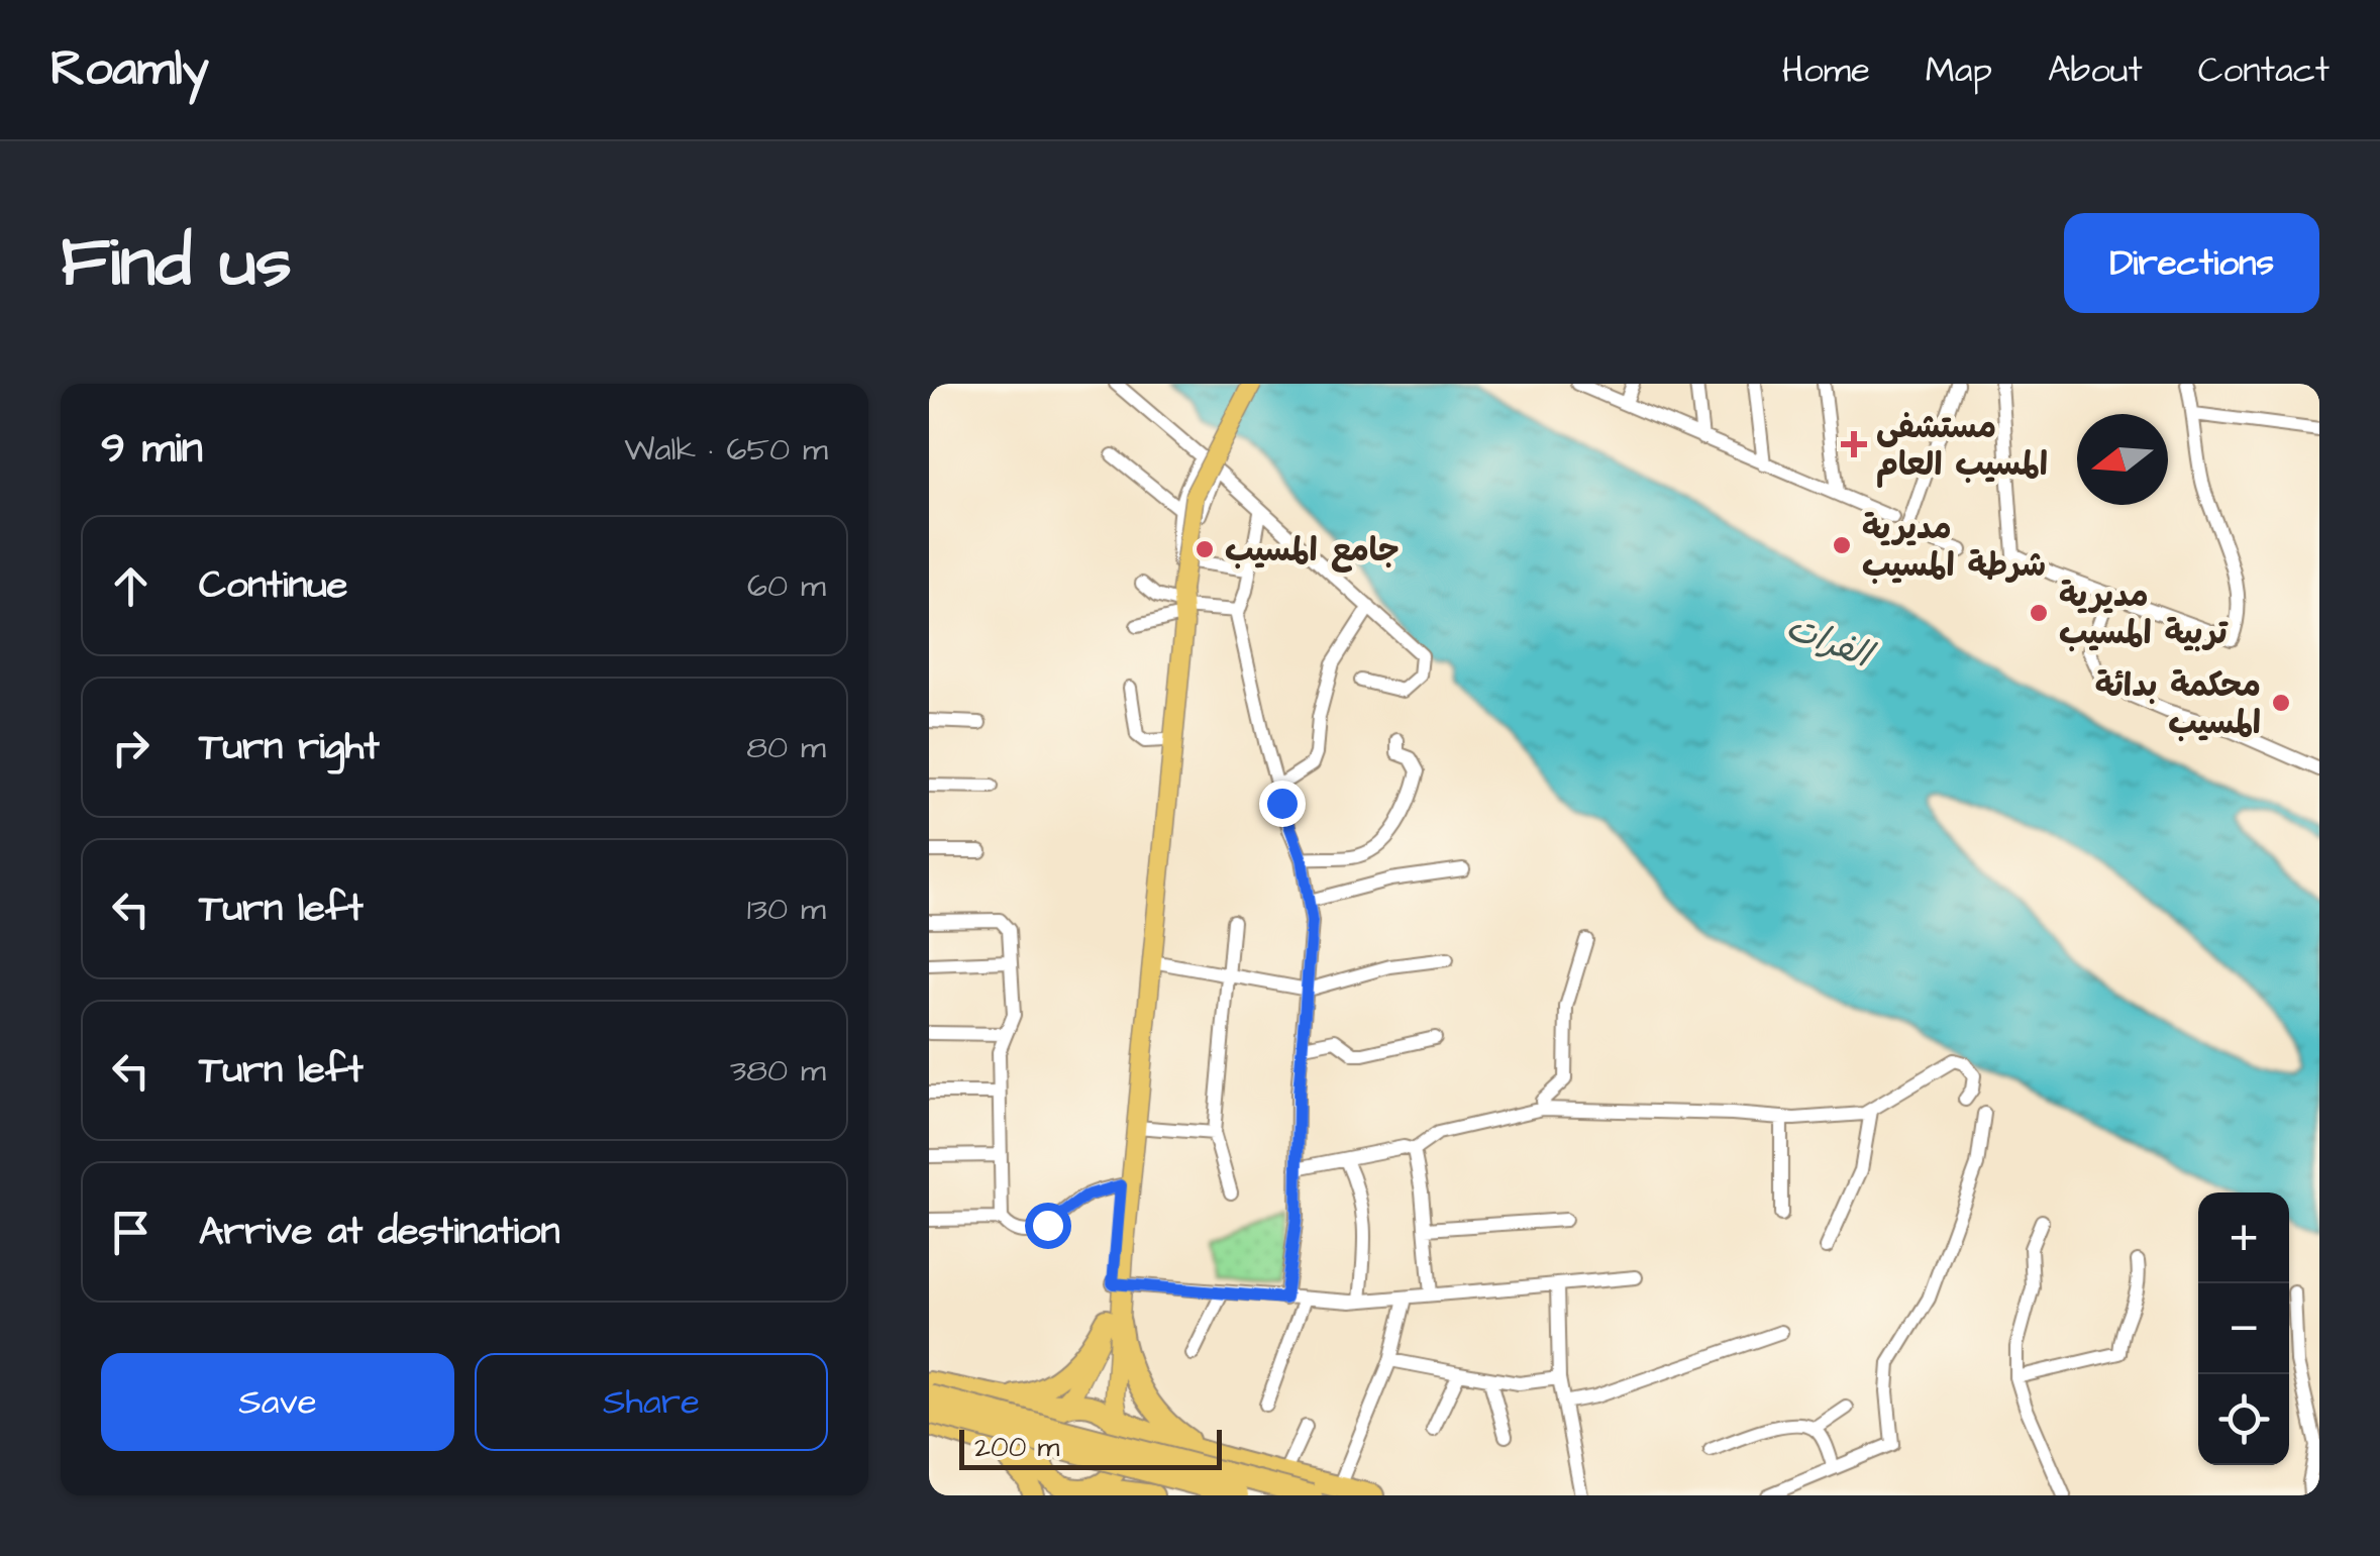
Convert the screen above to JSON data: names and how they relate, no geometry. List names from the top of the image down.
{
  "water": ["الفرات"],
  "places": {
    "health": ["مستشفى المسيب العام"],
    "other": [
      "مديرية شرطة المسيب",
      "جامع المسيب",
      "مديرية تربية المسيب",
      "محكمة بدائة المسيب"
    ]
  },
  "scale_bar": "200 m",
  "north": "left",
  "page": {
    "header": "Roamly",
    "nav": [
      "Home",
      "Map",
      "About",
      "Contact"
    ],
    "buttons": [
      "Directions",
      ["Save", "Share"]
    ],
    "title": "Find us",
    "heading": ["9 min", "Walk · 650 m"],
    "list": [
      ["Continue", "60 m"],
      ["Turn right", "80 m"],
      ["Turn left", "130 m"],
      ["Turn left", "380 m"],
      "Arrive at destination"
    ],
    "map_buttons": ["+", "−"],
    "scale": "200 m"
  }
}
